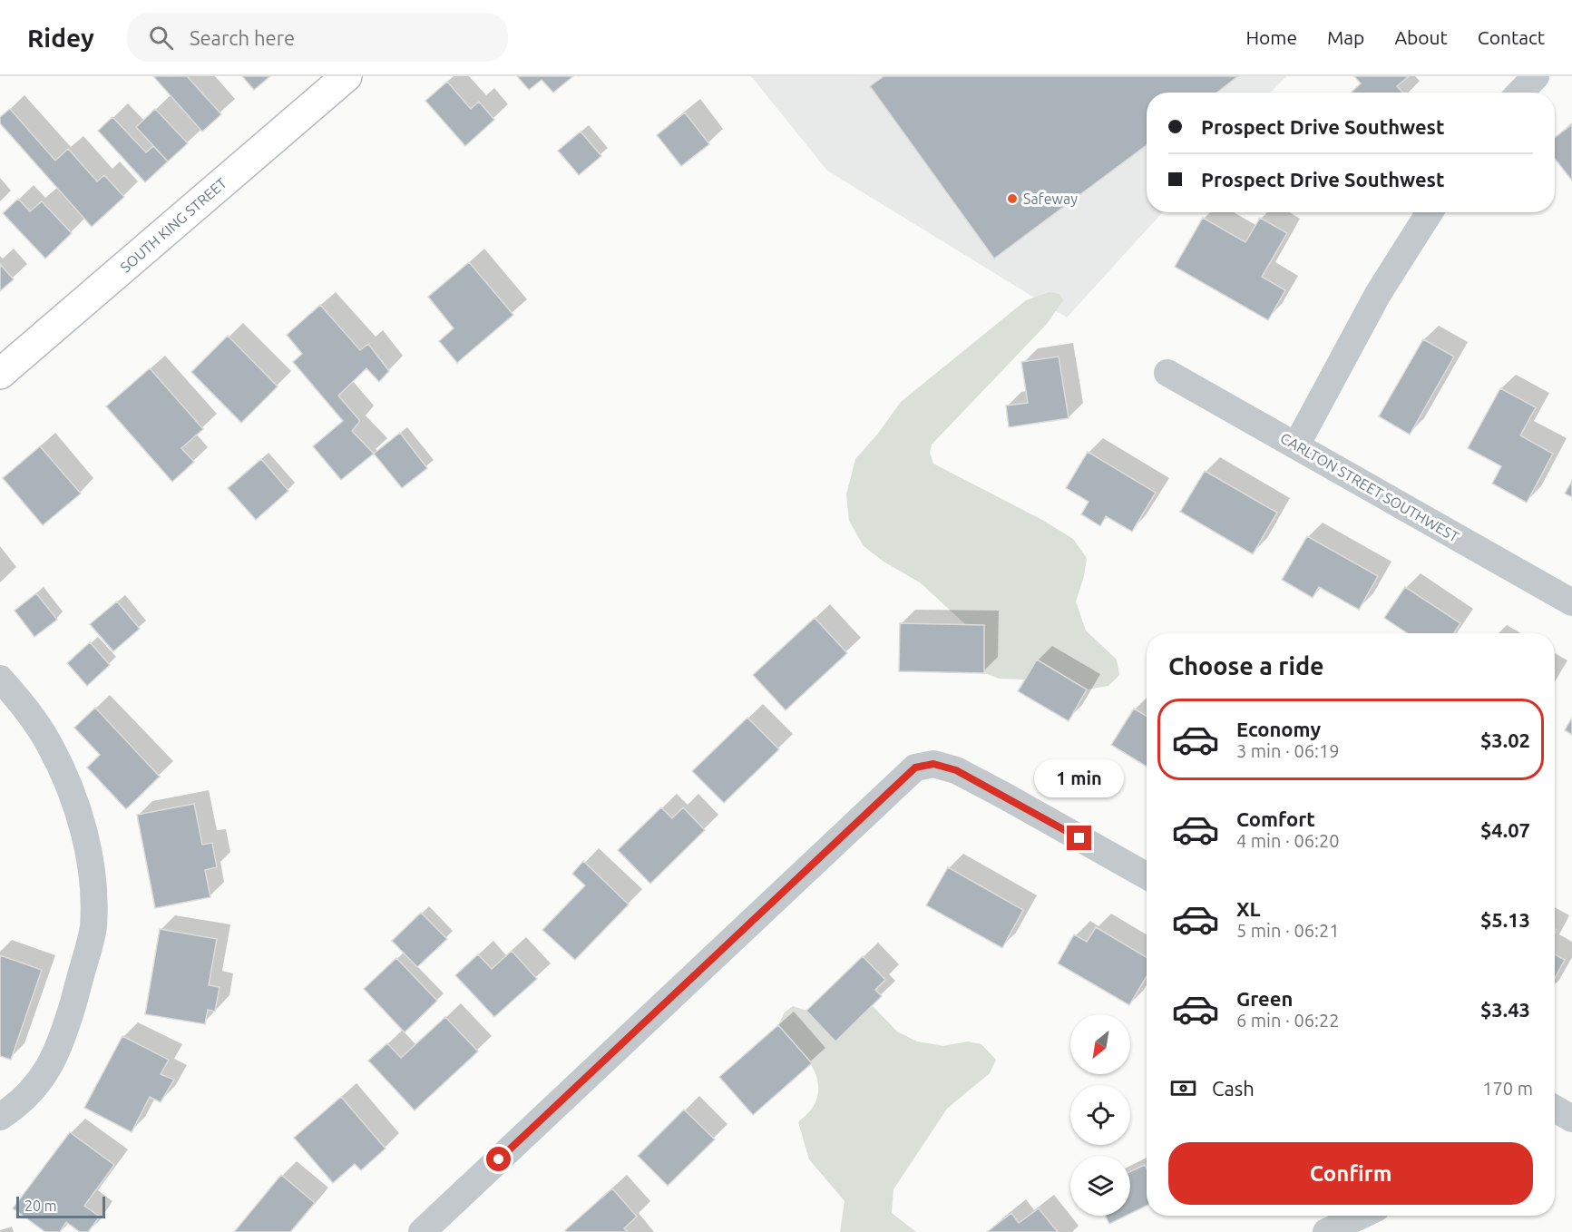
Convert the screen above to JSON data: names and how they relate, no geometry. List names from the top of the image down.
{
  "streets": {
    "main road": ["SOUTH KING STREET"],
    "street": ["CARLTON STREET SOUTHWEST"]
  },
  "places": ["Safeway"],
  "scale_bar": "20 m",
  "north": "bottom left",
  "page": {
    "header": "Ridey",
    "search": "Search here",
    "nav": [
      "Home",
      "Map",
      "About",
      "Contact"
    ],
    "banner": ["Prospect Drive Southwest", "Prospect Drive Southwest"],
    "heading": "Choose a ride",
    "list": [
      {
        "name": "Economy",
        "note": "3 min · 06:19",
        "value": "$3.02"
      },
      {
        "name": "Comfort",
        "note": "4 min · 06:20",
        "value": "$4.07"
      },
      {
        "name": "XL",
        "note": "5 min · 06:21",
        "value": "$5.13"
      },
      {
        "name": "Green",
        "note": "6 min · 06:22",
        "value": "$3.43"
      }
    ],
    "bubble": "1 min",
    "pay": ["Cash", "170 m"],
    "buttons": "Confirm",
    "scale": "20 m"
  }
}
